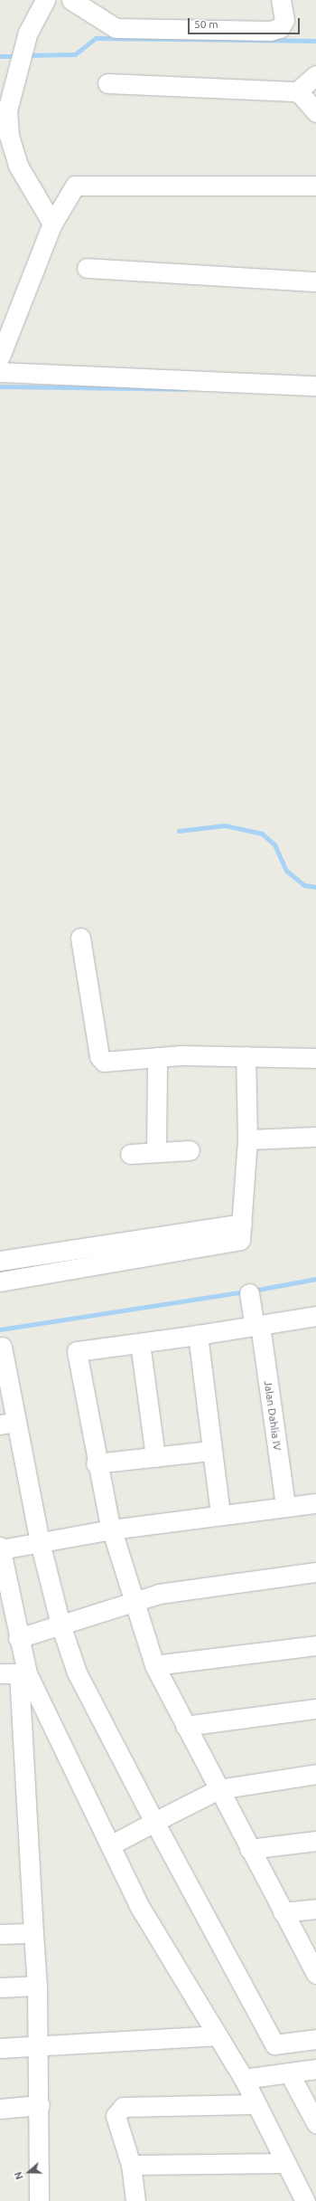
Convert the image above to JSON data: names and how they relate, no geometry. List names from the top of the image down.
{
  "streets": {
    "street": ["Jalan Dahlia IV"]
  },
  "scale_bar": "50 m",
  "north": "left"
}
